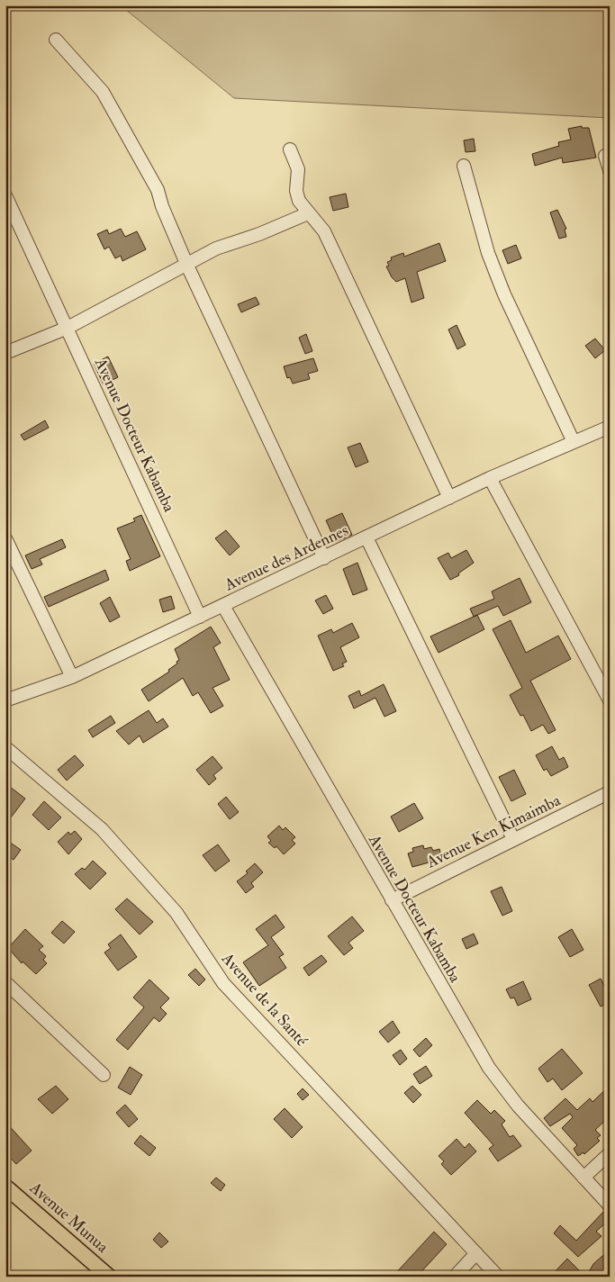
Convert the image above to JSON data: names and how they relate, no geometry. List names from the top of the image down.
{
  "streets": {
    "main road": ["Avenue Munua"],
    "street": [
      "Avenue Docteur Kabamba",
      "Avenue des Ardennes",
      "Avenue Ken Kimaimba",
      "Avenue de la Santé"
    ]
  },
  "crossings": [
    ["Avenue Docteur Kabamba", "Avenue des Ardennes"],
    ["Avenue Docteur Kabamba", "Avenue Ken Kimaimba"]
  ]
}
